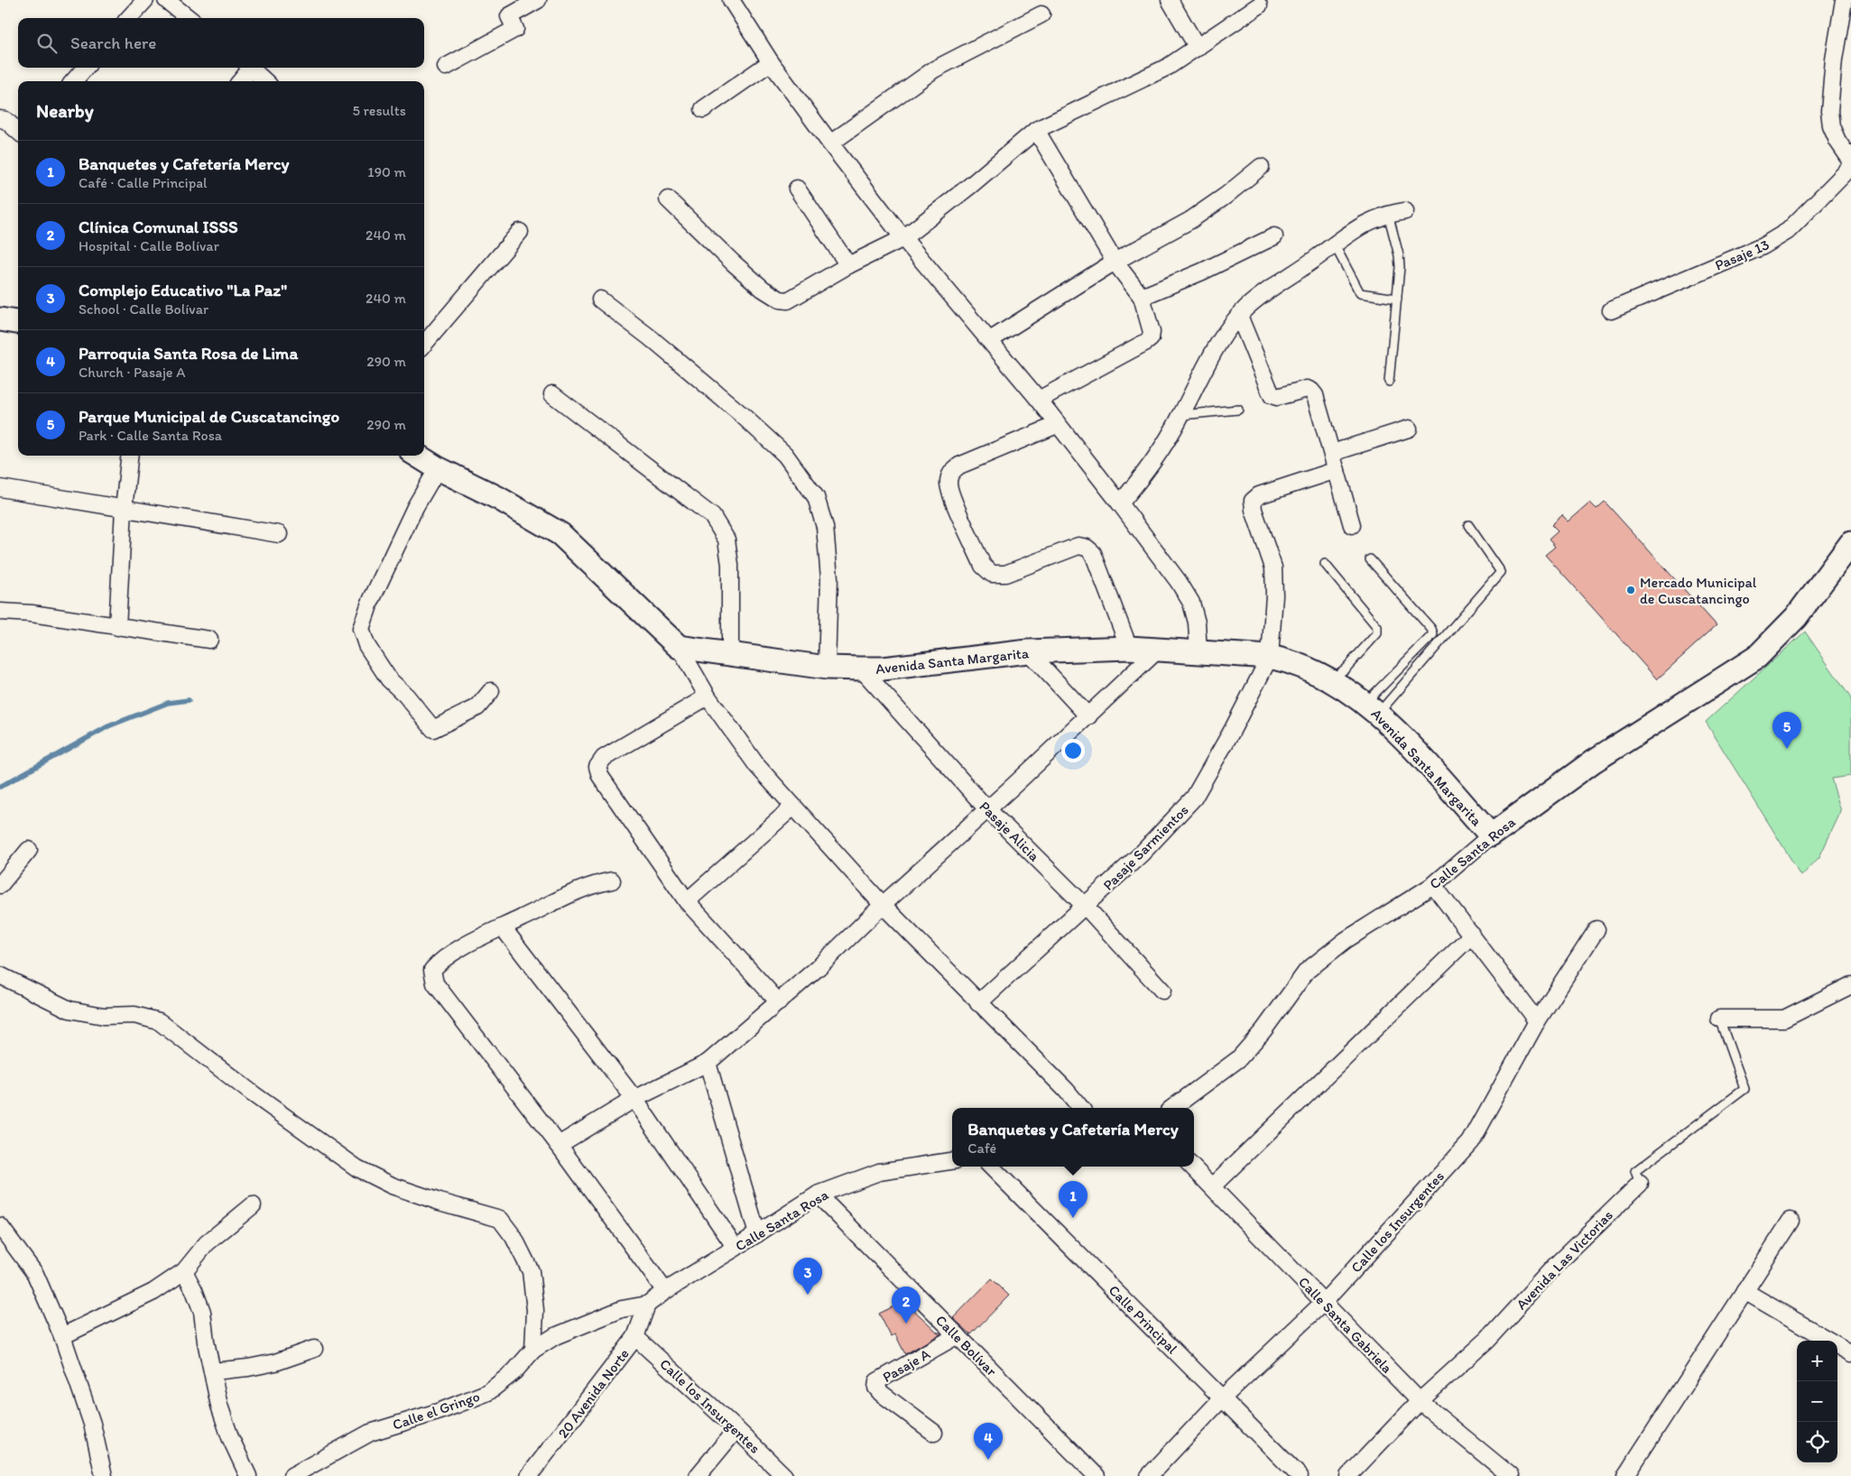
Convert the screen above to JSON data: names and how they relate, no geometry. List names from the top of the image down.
{
  "streets": {
    "street": [
      "Pasaje 13",
      "Avenida Santa Margarita",
      "Pasaje Alicia",
      "Pasaje Sarmientos",
      "Calle Santa Rosa",
      "Calle los Insurgentes",
      "Avenida Las Victorias",
      "Calle Principal",
      "Calle Santa Gabriela",
      "Calle Bolívar",
      "Pasaje A",
      "20 Avenida Norte",
      "Calle el Gringo"
    ]
  },
  "crossings": [
    ["Avenida Santa Margarita", "Pasaje Alicia"],
    ["Avenida Santa Margarita", "Pasaje Sarmientos"],
    ["Avenida Santa Margarita", "Calle Santa Rosa"],
    ["Pasaje Alicia", "Pasaje Sarmientos"],
    ["Calle Santa Rosa", "Calle Bolívar"],
    ["Calle Santa Rosa", "20 Avenida Norte"],
    ["Calle Santa Rosa", "Calle el Gringo"],
    ["Calle los Insurgentes", "Calle Principal"],
    ["Calle los Insurgentes", "Calle Santa Gabriela"],
    ["Calle los Insurgentes", "20 Avenida Norte"],
    ["Avenida Las Victorias", "Calle Santa Gabriela"],
    ["Calle Bolívar", "Pasaje A"],
    ["20 Avenida Norte", "Calle el Gringo"]
  ],
  "places": ["Mercado Municipal de Cuscatancingo"],
  "page": {
    "search": "Search here",
    "heading": ["Nearby", "5 results"],
    "list": [
      {
        "mark": "1",
        "name": "Banquetes y Cafetería Mercy",
        "note": "Café · Calle Principal",
        "value": "190 m"
      },
      {
        "mark": "2",
        "name": "Clínica Comunal ISSS",
        "note": "Hospital · Calle Bolívar",
        "value": "240 m"
      },
      {
        "mark": "3",
        "name": "Complejo Educativo \"La Paz\"",
        "note": "School · Calle Bolívar",
        "value": "240 m"
      },
      {
        "mark": "4",
        "name": "Parroquia Santa Rosa de Lima",
        "note": "Church · Pasaje A",
        "value": "290 m"
      },
      {
        "mark": "5",
        "name": "Parque Municipal de Cuscatancingo",
        "note": "Park · Calle Santa Rosa",
        "value": "290 m"
      }
    ],
    "pins": [
      "5",
      "1",
      "3",
      "2",
      "4"
    ],
    "popup": ["Banquetes y Cafetería Mercy", "Café"],
    "map_buttons": ["+", "−"]
  }
}
